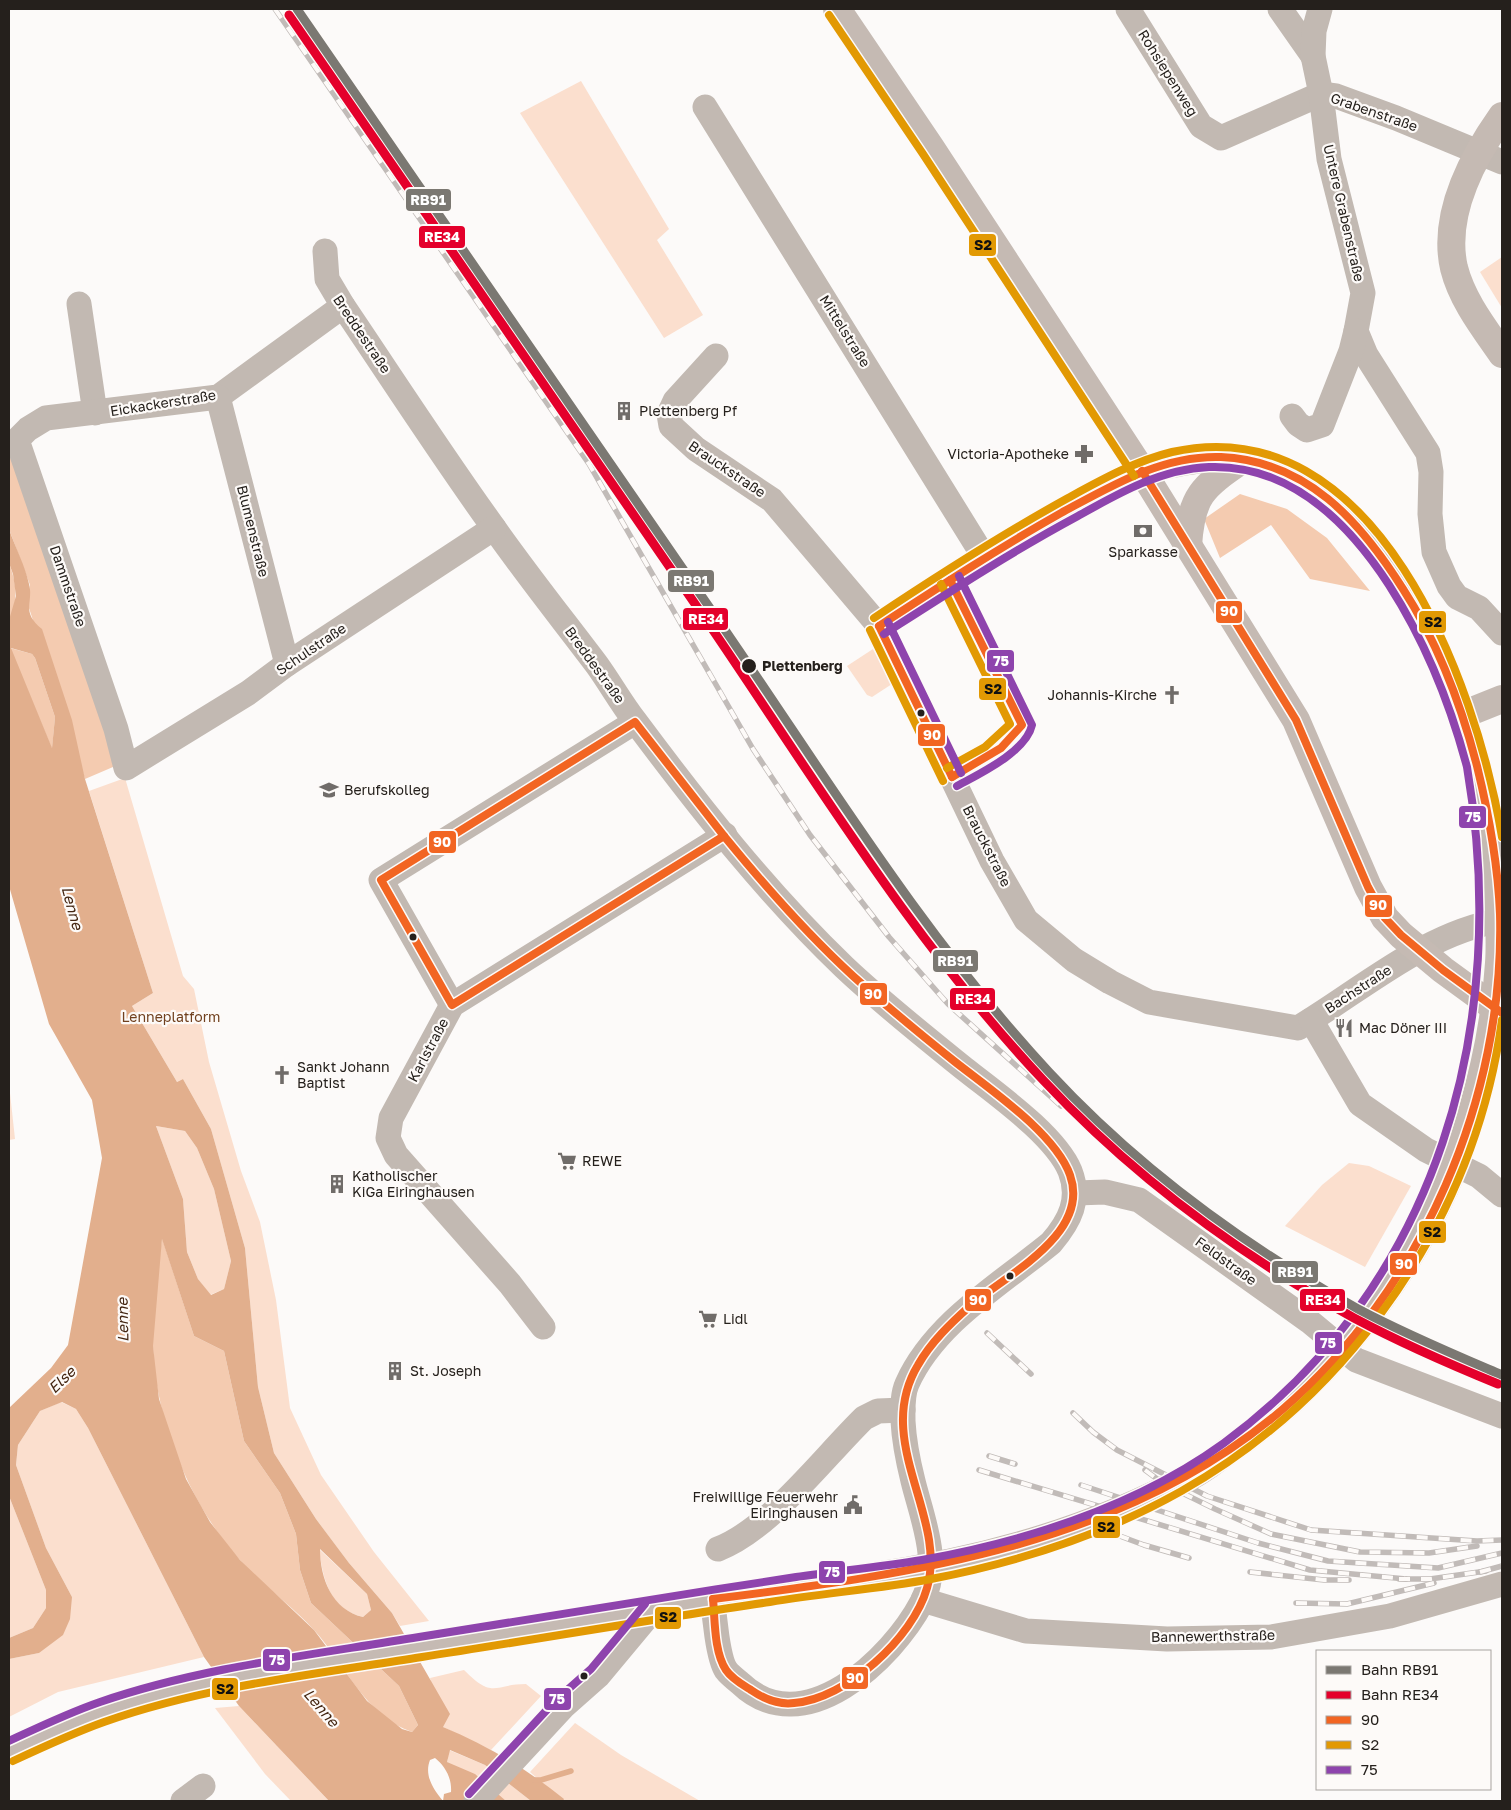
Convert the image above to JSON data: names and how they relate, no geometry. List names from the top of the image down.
{
  "streets": {
    "street": [
      "Rohsiepenweg",
      "Grabenstraße",
      "Untere Grabenstraße",
      "Mittelstraße",
      "Breddestraße",
      "Eickackerstraße",
      "Brauckstraße",
      "Blumenstraße",
      "Dammstraße",
      "Schulstraße",
      "Bachstraße",
      "Karlstraße",
      "Feldstraße",
      "Bannewerthstraße"
    ]
  },
  "crossings": [
    ["Rohsiepenweg", "Grabenstraße"],
    ["Rohsiepenweg", "Untere Grabenstraße"],
    ["Grabenstraße", "Untere Grabenstraße"],
    ["Breddestraße", "Eickackerstraße"],
    ["Breddestraße", "Schulstraße"],
    ["Breddestraße", "Karlstraße"],
    ["Breddestraße", "Feldstraße"],
    ["Eickackerstraße", "Blumenstraße"],
    ["Eickackerstraße", "Dammstraße"],
    ["Brauckstraße", "Bachstraße"],
    ["Blumenstraße", "Schulstraße"],
    ["Dammstraße", "Schulstraße"]
  ],
  "water": ["Lenne", "Else"],
  "parks": ["Lenneplatform"],
  "places": {
    "building": ["Plettenberg Pf", "Katholischer KiGa Eiringhausen", "St. Joseph"],
    "pharmacy": ["Victoria-Apotheke"],
    "bank": ["Sparkasse"],
    "other": ["Plettenberg"],
    "church": ["Johannis-Kirche", "Sankt Johann Baptist"],
    "school or university": ["Berufskolleg"],
    "restaurant": ["Mac Döner III"],
    "supermarket": ["REWE", "Lidl"],
    "public building": ["Freiwillige Feuerwehr Eiringhausen"]
  },
  "lines": [
    "rail line RB91",
    "rail line RE34",
    "transit line S2",
    "transit line 90",
    "transit line 75"
  ],
  "legend": [
    "Bahn RB91",
    "Bahn RE34",
    "90",
    "S2",
    "75"
  ]
}
